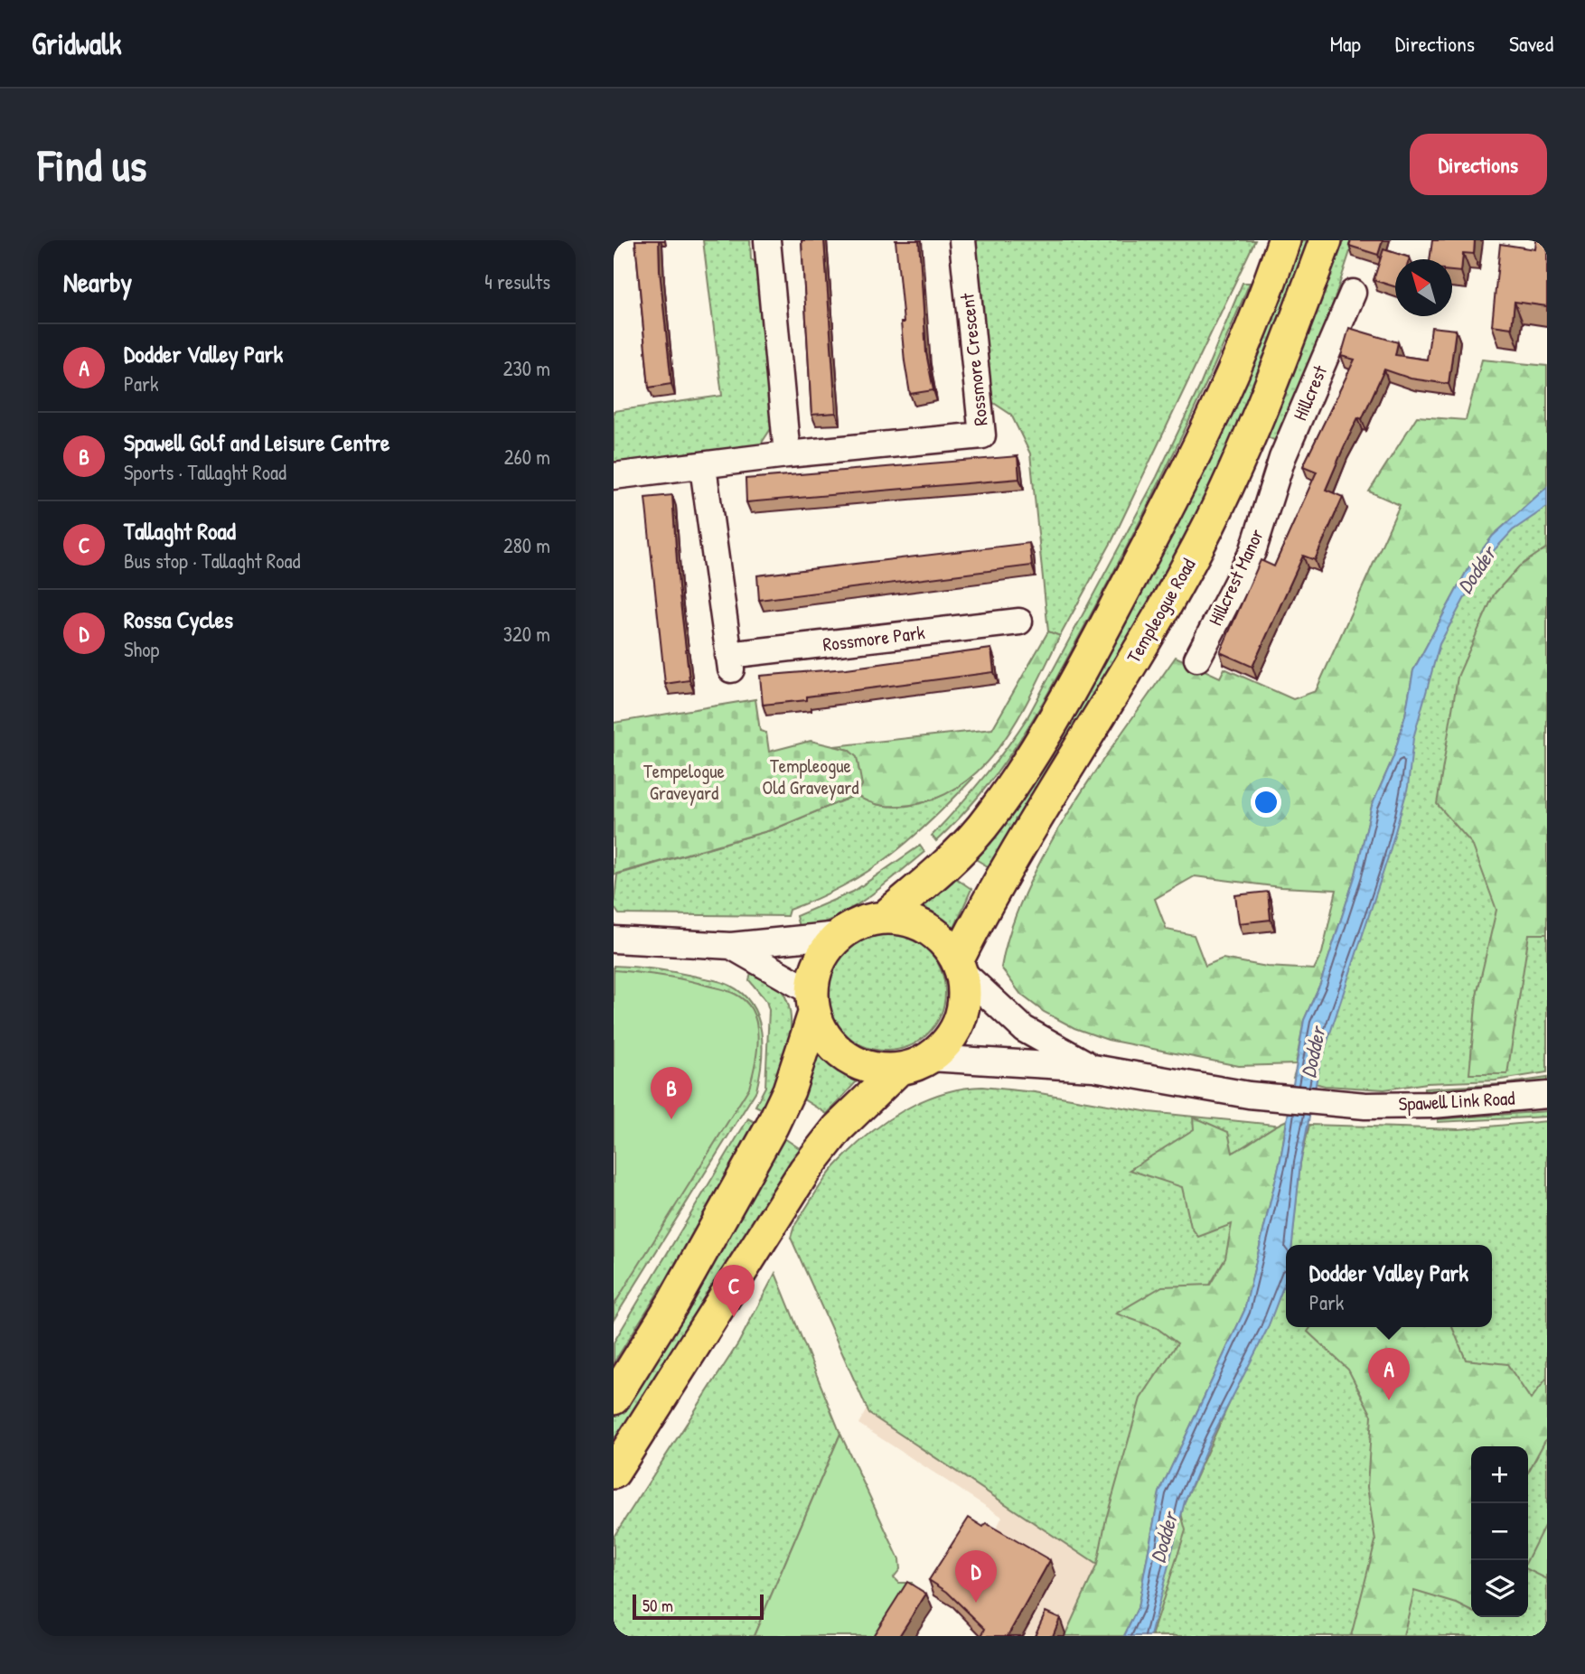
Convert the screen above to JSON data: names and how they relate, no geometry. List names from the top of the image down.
{
  "streets": {
    "main road": ["Templeogue Road"],
    "street": [
      "Rossmore Crescent",
      "Hillcrest",
      "Hillcrest Manor",
      "Rossmore Park",
      "Spawell Link Road"
    ]
  },
  "crossings": [
    ["Rossmore Crescent", "Rossmore Park"],
    ["Hillcrest", "Hillcrest Manor"]
  ],
  "water": ["Dodder"],
  "parks": ["Templeogue Old Graveyard", "Tempelogue Graveyard"],
  "scale_bar": "50 m",
  "north": "top left",
  "page": {
    "header": "Gridwalk",
    "nav": ["Map", "Directions", "Saved"],
    "buttons": "Directions",
    "title": "Find us",
    "heading": ["Nearby", "4 results"],
    "list": [
      {
        "mark": "A",
        "name": "Dodder Valley Park",
        "note": "Park",
        "value": "230 m"
      },
      {
        "mark": "B",
        "name": "Spawell Golf and Leisure Centre",
        "note": "Sports · Tallaght Road",
        "value": "260 m"
      },
      {
        "mark": "C",
        "name": "Tallaght Road",
        "note": "Bus stop · Tallaght Road",
        "value": "280 m"
      },
      {
        "mark": "D",
        "name": "Rossa Cycles",
        "note": "Shop",
        "value": "320 m"
      }
    ],
    "pins": [
      "B",
      "C",
      "A",
      "D"
    ],
    "popup": ["Dodder Valley Park", "Park"],
    "map_buttons": ["+", "−"],
    "scale": "50 m"
  }
}
